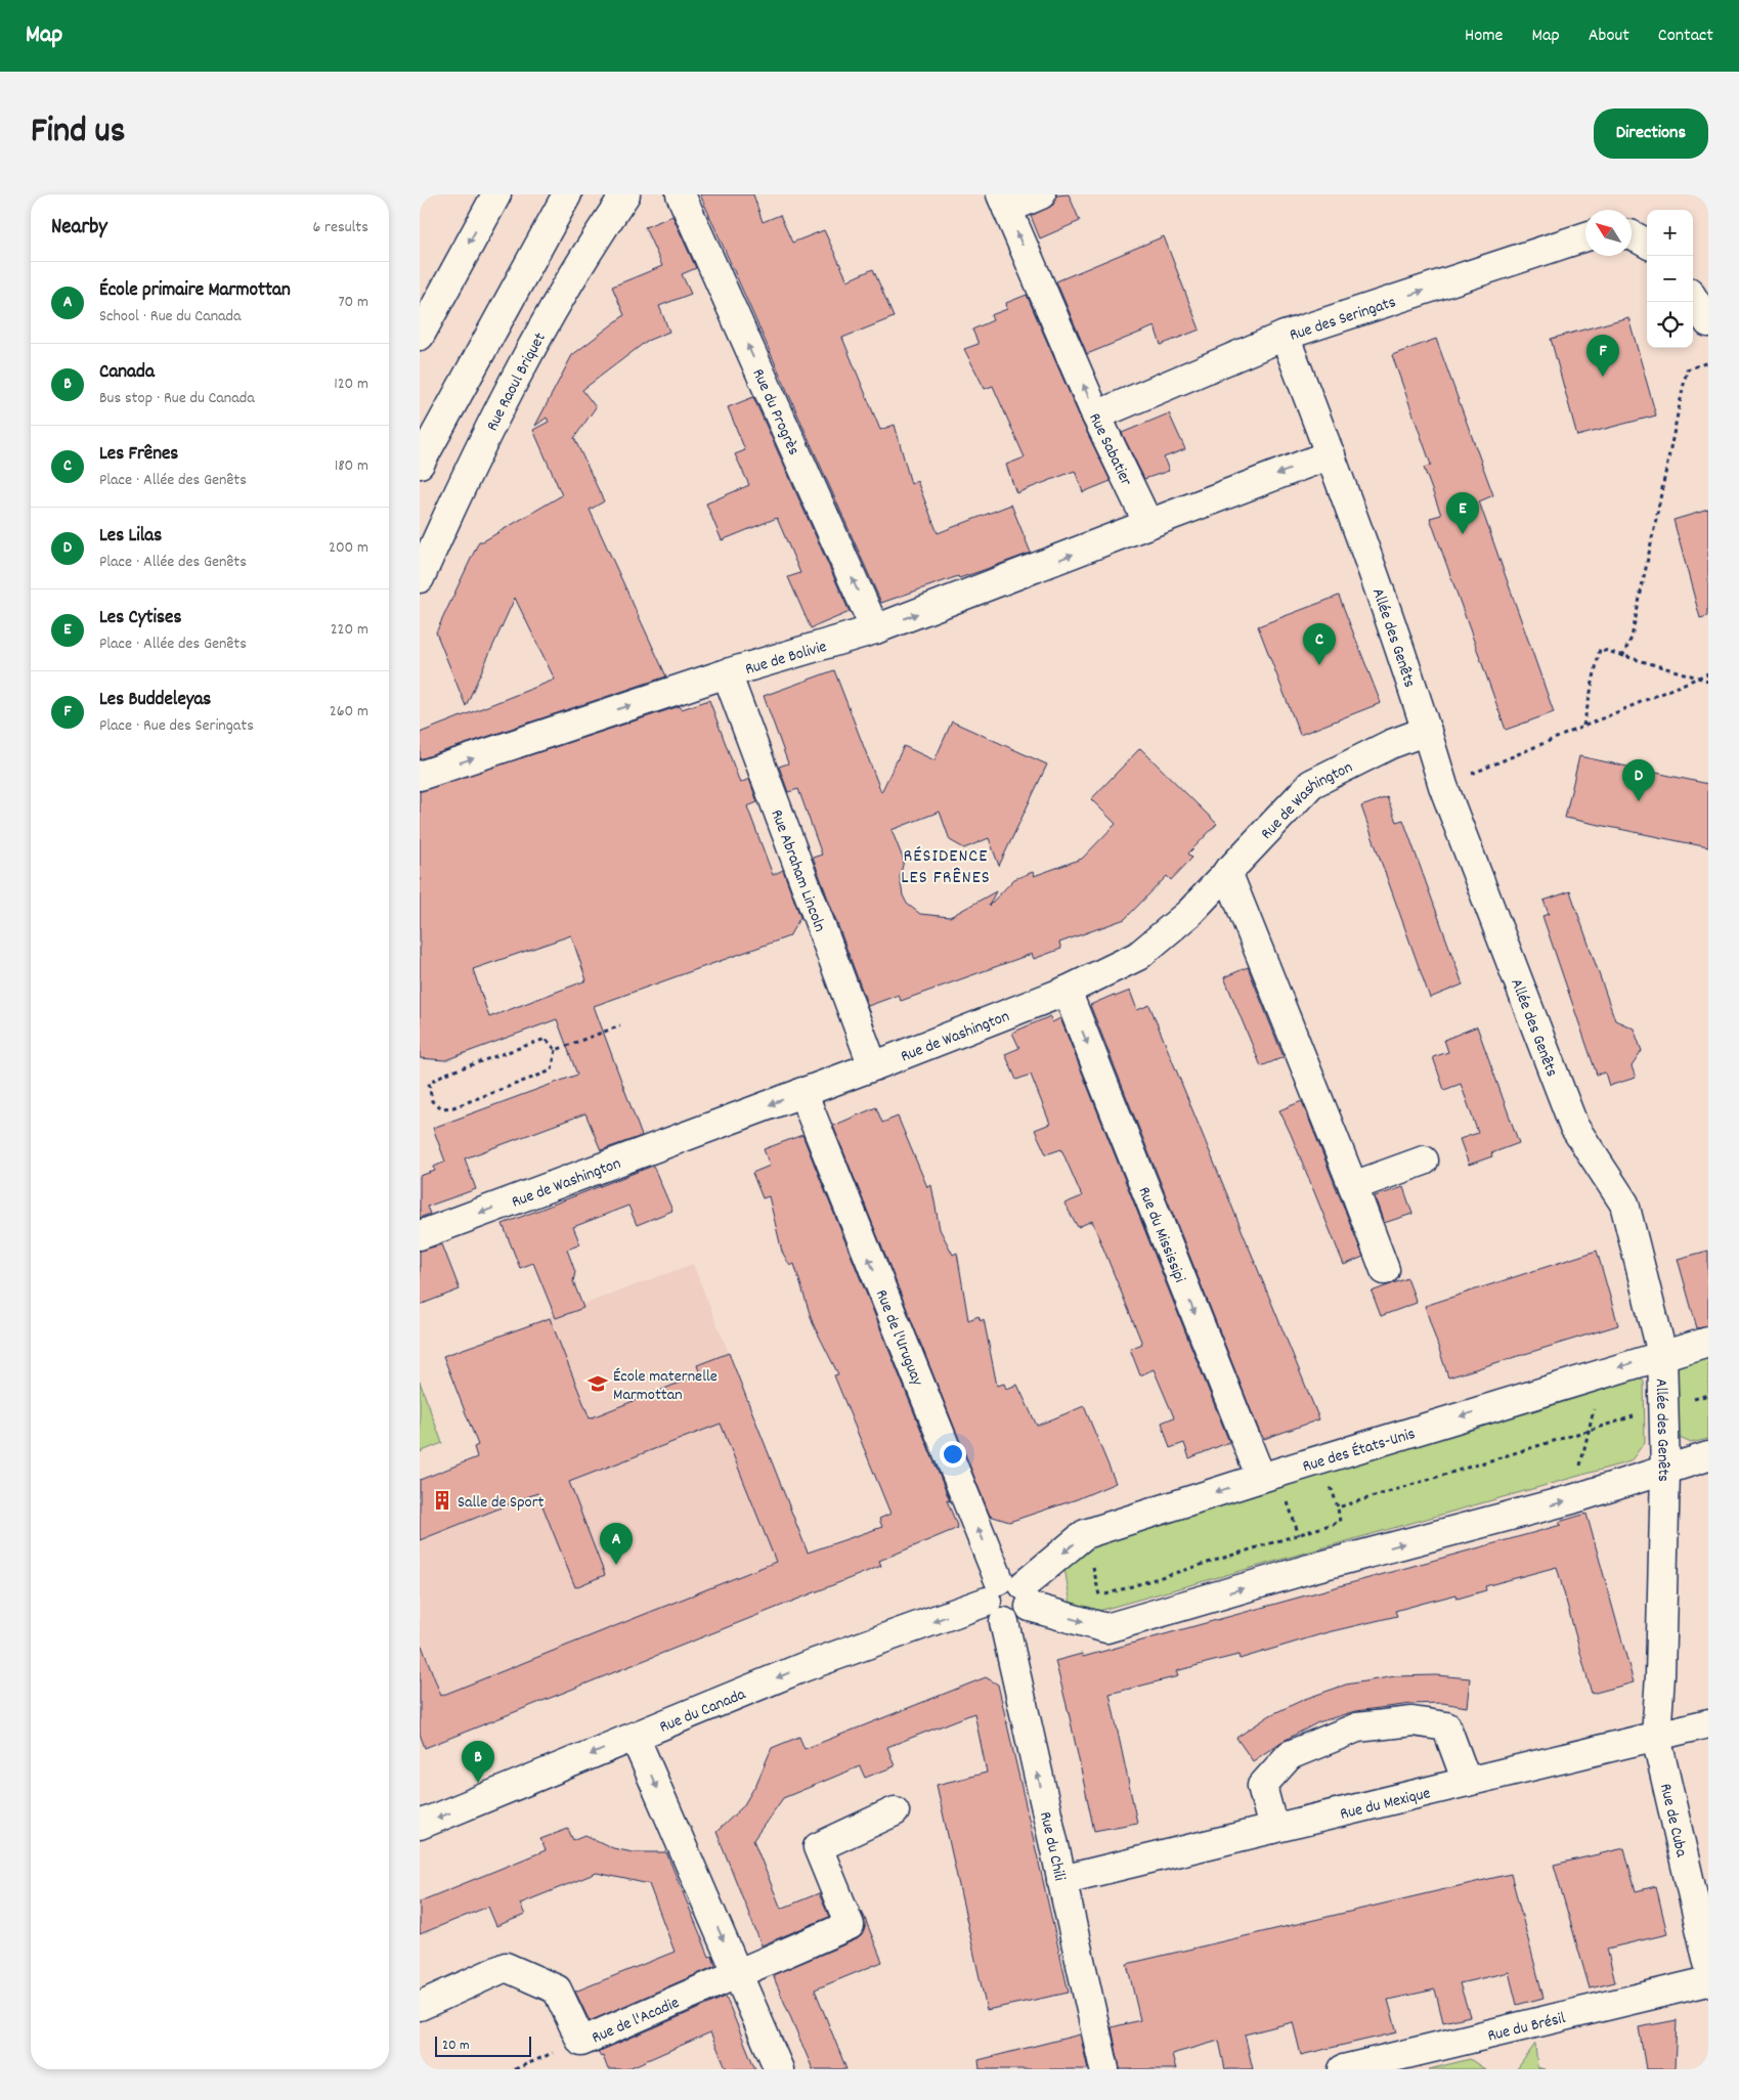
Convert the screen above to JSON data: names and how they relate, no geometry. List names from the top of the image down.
{
  "streets": {
    "street": [
      "Rue des Seringats",
      "Rue Raoul Briquet",
      "Rue du Progrès",
      "Rue Sabatier",
      "Allée des Genêts",
      "Rue de Bolivie",
      "Rue de Washington",
      "Rue Abraham Lincoln",
      "Rue du Mississipi",
      "Rue de l'Uruguay",
      "Rue des États-Unis",
      "Rue du Canada",
      "Rue du Mexique",
      "Rue de Cuba",
      "Rue du Chili",
      "Rue de l'Acadie",
      "Rue du Brésil"
    ]
  },
  "crossings": [
    ["Rue des Seringats", "Rue Sabatier"],
    ["Rue des Seringats", "Allée des Genêts"],
    ["Rue du Progrès", "Rue de Bolivie"],
    ["Rue Sabatier", "Rue de Bolivie"],
    ["Allée des Genêts", "Rue de Washington"],
    ["Allée des Genêts", "Rue des États-Unis"],
    ["Allée des Genêts", "Rue du Mexique"],
    ["Allée des Genêts", "Rue de Cuba"],
    ["Rue de Bolivie", "Rue Abraham Lincoln"],
    ["Rue de Washington", "Rue Abraham Lincoln"],
    ["Rue de Washington", "Rue du Mississipi"],
    ["Rue de Washington", "Rue de l'Uruguay"],
    ["Rue du Mississipi", "Rue des États-Unis"],
    ["Rue de l'Uruguay", "Rue des États-Unis"],
    ["Rue de l'Uruguay", "Rue du Canada"],
    ["Rue de l'Uruguay", "Rue du Chili"],
    ["Rue des États-Unis", "Rue du Canada"],
    ["Rue des États-Unis", "Rue du Chili"],
    ["Rue du Canada", "Rue du Chili"],
    ["Rue du Mexique", "Rue de Cuba"],
    ["Rue du Mexique", "Rue du Chili"]
  ],
  "one_way": [
    "Rue des Seringats",
    "Rue du Progrès",
    "Rue Sabatier",
    "Rue de Bolivie",
    "Rue de Washington",
    "Rue de l'Uruguay",
    "Rue du Canada",
    "Rue du Chili"
  ],
  "districts": ["RÉSIDENCE LES FRÊNES"],
  "places": {
    "school or university": ["École maternelle Marmottan"],
    "building": ["Salle de Sport"]
  },
  "scale_bar": "20 m",
  "north": "top left",
  "page": {
    "header": "Map",
    "nav": [
      "Home",
      "Map",
      "About",
      "Contact"
    ],
    "title": "Find us",
    "buttons": "Directions",
    "heading": ["Nearby", "6 results"],
    "map_buttons": ["+", "−"],
    "list": [
      {
        "mark": "A",
        "name": "École primaire Marmottan",
        "note": "School · Rue du Canada",
        "value": "70 m"
      },
      {
        "mark": "B",
        "name": "Canada",
        "note": "Bus stop · Rue du Canada",
        "value": "120 m"
      },
      {
        "mark": "C",
        "name": "Les Frênes",
        "note": "Place · Allée des Genêts",
        "value": "180 m"
      },
      {
        "mark": "D",
        "name": "Les Lilas",
        "note": "Place · Allée des Genêts",
        "value": "200 m"
      },
      {
        "mark": "E",
        "name": "Les Cytises",
        "note": "Place · Allée des Genêts",
        "value": "220 m"
      },
      {
        "mark": "F",
        "name": "Les Buddeleyas",
        "note": "Place · Rue des Seringats",
        "value": "260 m"
      }
    ],
    "pins": [
      "F",
      "E",
      "C",
      "D",
      "A",
      "B"
    ],
    "scale": "20 m"
  }
}
